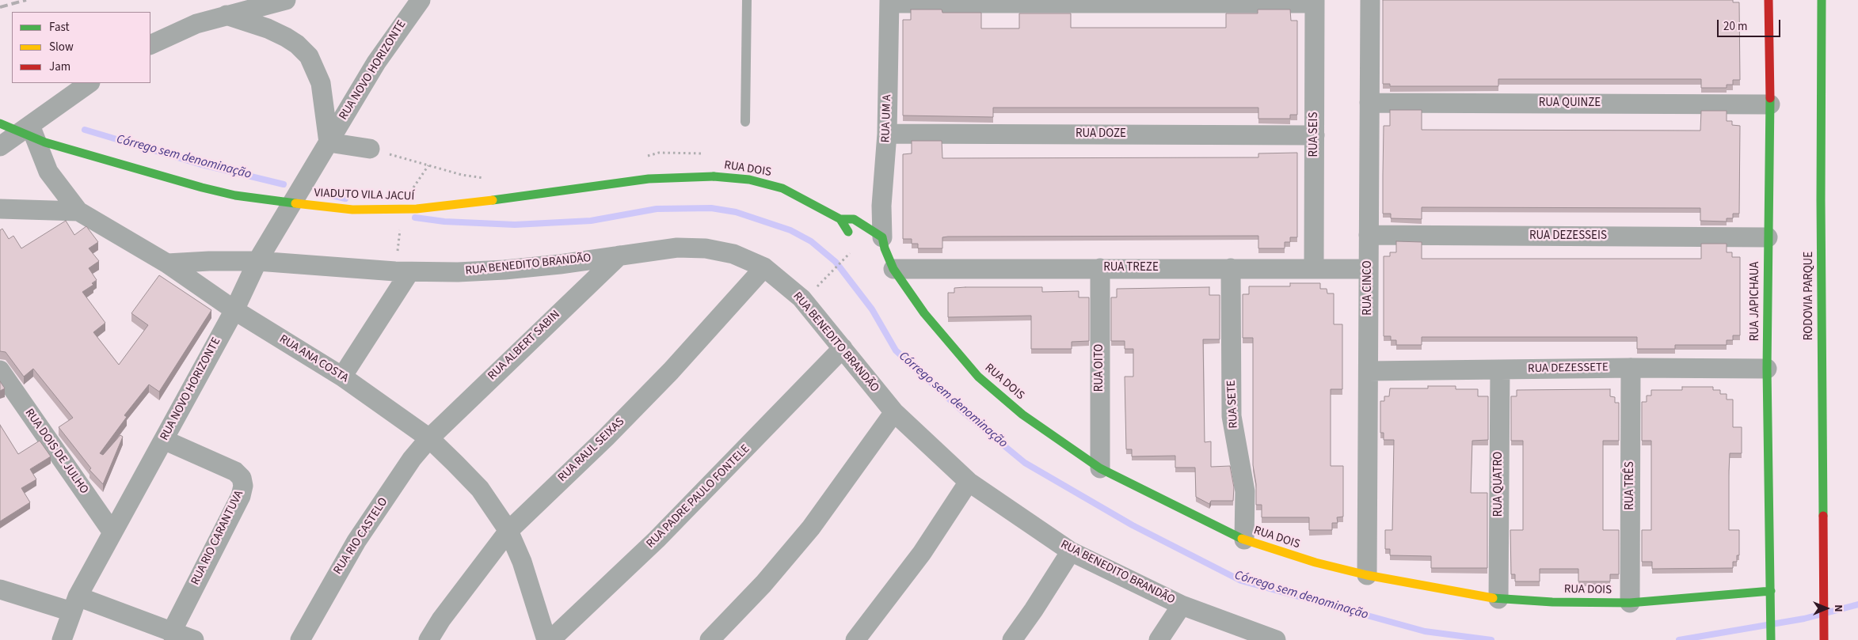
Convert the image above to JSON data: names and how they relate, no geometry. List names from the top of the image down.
{
  "streets": {
    "street": [
      "RUA NOVO HORIZONTE",
      "RUA QUINZE",
      "RUA UM A",
      "RUA DOZE",
      "RUA SEIS",
      "RUA DOIS",
      "VIADUTO VILA JACUÍ",
      "RUA DEZESSEIS",
      "RUA BENEDITO BRANDÃO",
      "RUA TREZE",
      "RUA CINCO",
      "RODOVIA PARQUE",
      "RUA JAPICHAUA",
      "RUA ALBERT SABIN",
      "RUA ANA COSTA",
      "RUA OITO",
      "RUA DEZESSETE",
      "RUA SETE",
      "RUA RAUL SEIXAS",
      "RUA DOIS DE JULHO",
      "RUA QUATRO",
      "RUA TRÊS",
      "RUA PADRE PAULO FONTELE",
      "RUA RIO CASTELO",
      "RUA RIO CARANTUVA"
    ]
  },
  "crossings": [
    ["RUA NOVO HORIZONTE", "RUA BENEDITO BRANDÃO"],
    ["RUA NOVO HORIZONTE", "RUA ANA COSTA"],
    ["RUA NOVO HORIZONTE", "RUA DOIS DE JULHO"],
    ["RUA NOVO HORIZONTE", "RUA RIO CARANTUVA"],
    ["RUA QUINZE", "RUA CINCO"],
    ["RUA QUINZE", "RUA JAPICHAUA"],
    ["RUA UM A", "RUA DOZE"],
    ["RUA UM A", "RUA DOIS"],
    ["RUA DOZE", "RUA SEIS"],
    ["RUA SEIS", "RUA TREZE"],
    ["RUA DOIS", "VIADUTO VILA JACUÍ"],
    ["RUA DOIS", "RUA TREZE"],
    ["RUA DOIS", "RUA CINCO"],
    ["RUA DOIS", "RUA JAPICHAUA"],
    ["RUA DOIS", "RUA OITO"],
    ["RUA DOIS", "RUA SETE"],
    ["RUA DOIS", "RUA QUATRO"],
    ["RUA DOIS", "RUA TRÊS"],
    ["RUA DEZESSEIS", "RUA CINCO"],
    ["RUA DEZESSEIS", "RUA JAPICHAUA"],
    ["RUA BENEDITO BRANDÃO", "RUA ALBERT SABIN"],
    ["RUA BENEDITO BRANDÃO", "RUA ANA COSTA"],
    ["RUA BENEDITO BRANDÃO", "RUA RAUL SEIXAS"],
    ["RUA BENEDITO BRANDÃO", "RUA PADRE PAULO FONTELE"],
    ["RUA TREZE", "RUA CINCO"],
    ["RUA TREZE", "RUA OITO"],
    ["RUA TREZE", "RUA SETE"],
    ["RUA CINCO", "RUA DEZESSETE"],
    ["RUA JAPICHAUA", "RUA DEZESSETE"],
    ["RUA ALBERT SABIN", "RUA ANA COSTA"],
    ["RUA ALBERT SABIN", "RUA RIO CASTELO"],
    ["RUA ANA COSTA", "RUA RAUL SEIXAS"],
    ["RUA ANA COSTA", "RUA RIO CASTELO"],
    ["RUA DEZESSETE", "RUA QUATRO"],
    ["RUA DEZESSETE", "RUA TRÊS"]
  ],
  "water": ["Córrego sem denominação"],
  "legend": ["Fast", "Slow", "Jam"],
  "scale_bar": "20 m",
  "north": "right"
}
